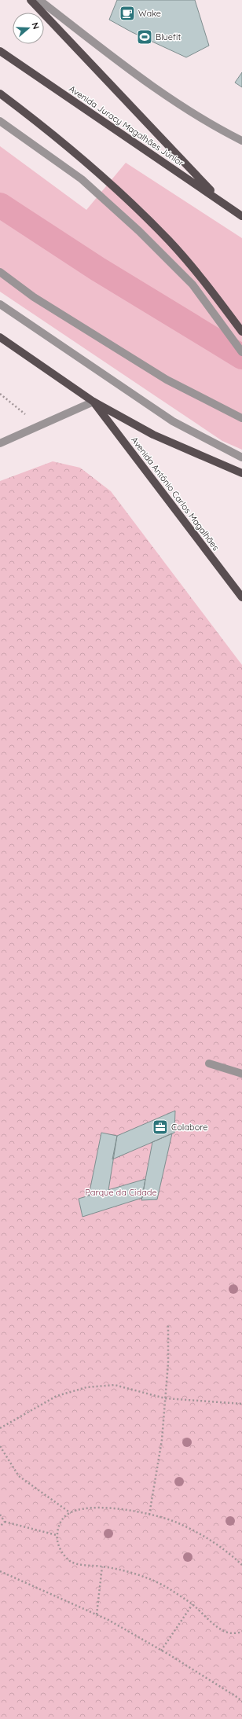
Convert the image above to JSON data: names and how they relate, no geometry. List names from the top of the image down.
{
  "streets": {
    "main road": ["Avenida Juracy Magalhães Júnior", "Avenida Antônio Carlos Magalhães"]
  },
  "parks": ["Parque da Cidade"],
  "places": {
    "cafe": ["Wake"],
    "sports": ["Bluefit"],
    "office": ["Colabore"]
  },
  "north": "right"
}
